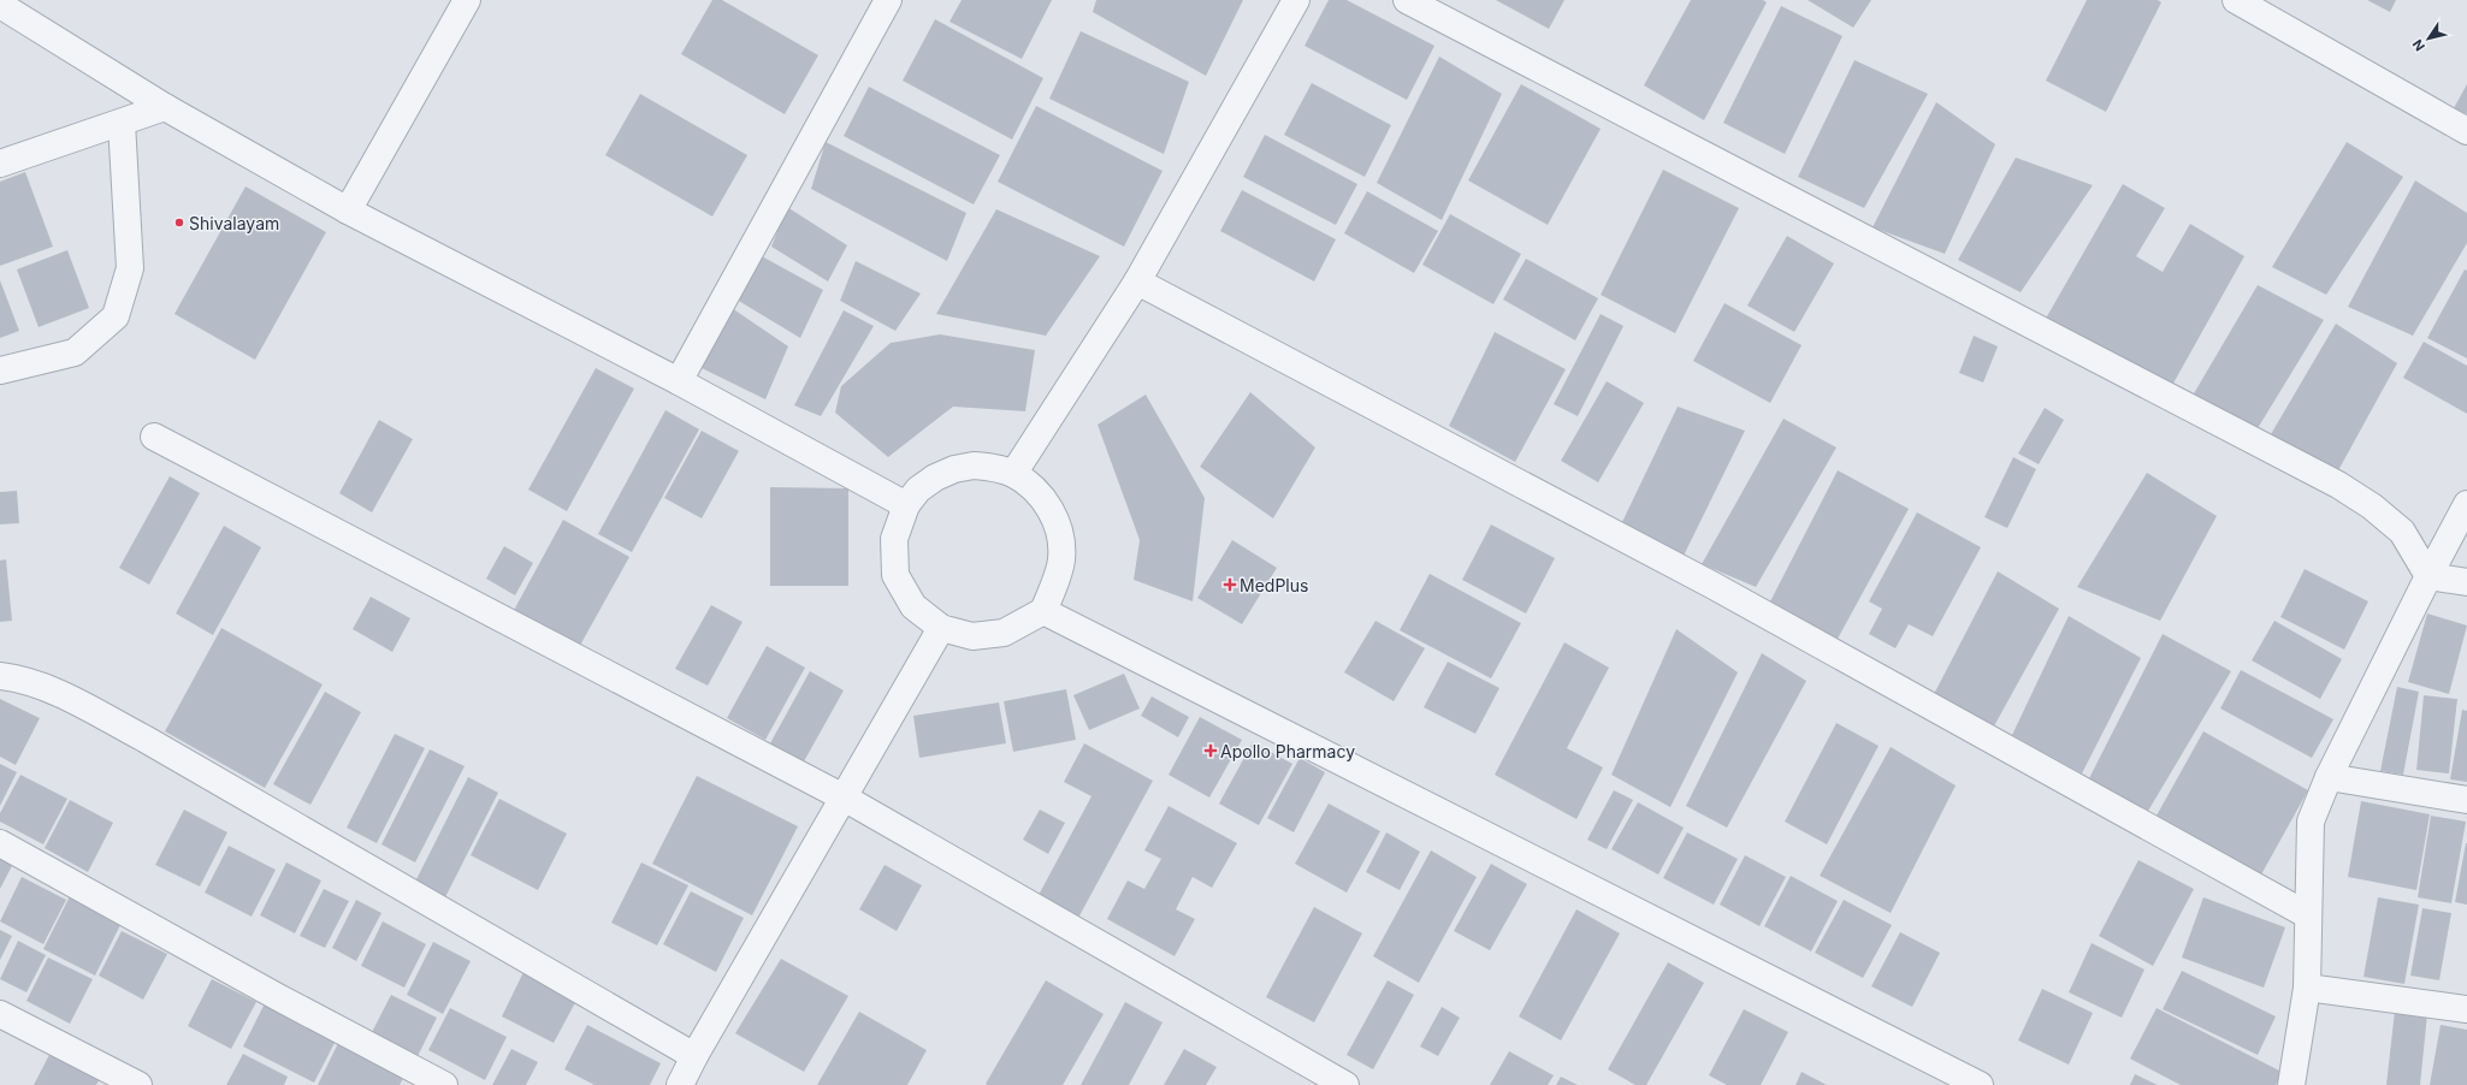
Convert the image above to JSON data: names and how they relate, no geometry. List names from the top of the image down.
{
  "places": {
    "other": ["Shivalayam"],
    "health": ["MedPlus", "Apollo Pharmacy"]
  },
  "north": "bottom left"
}
